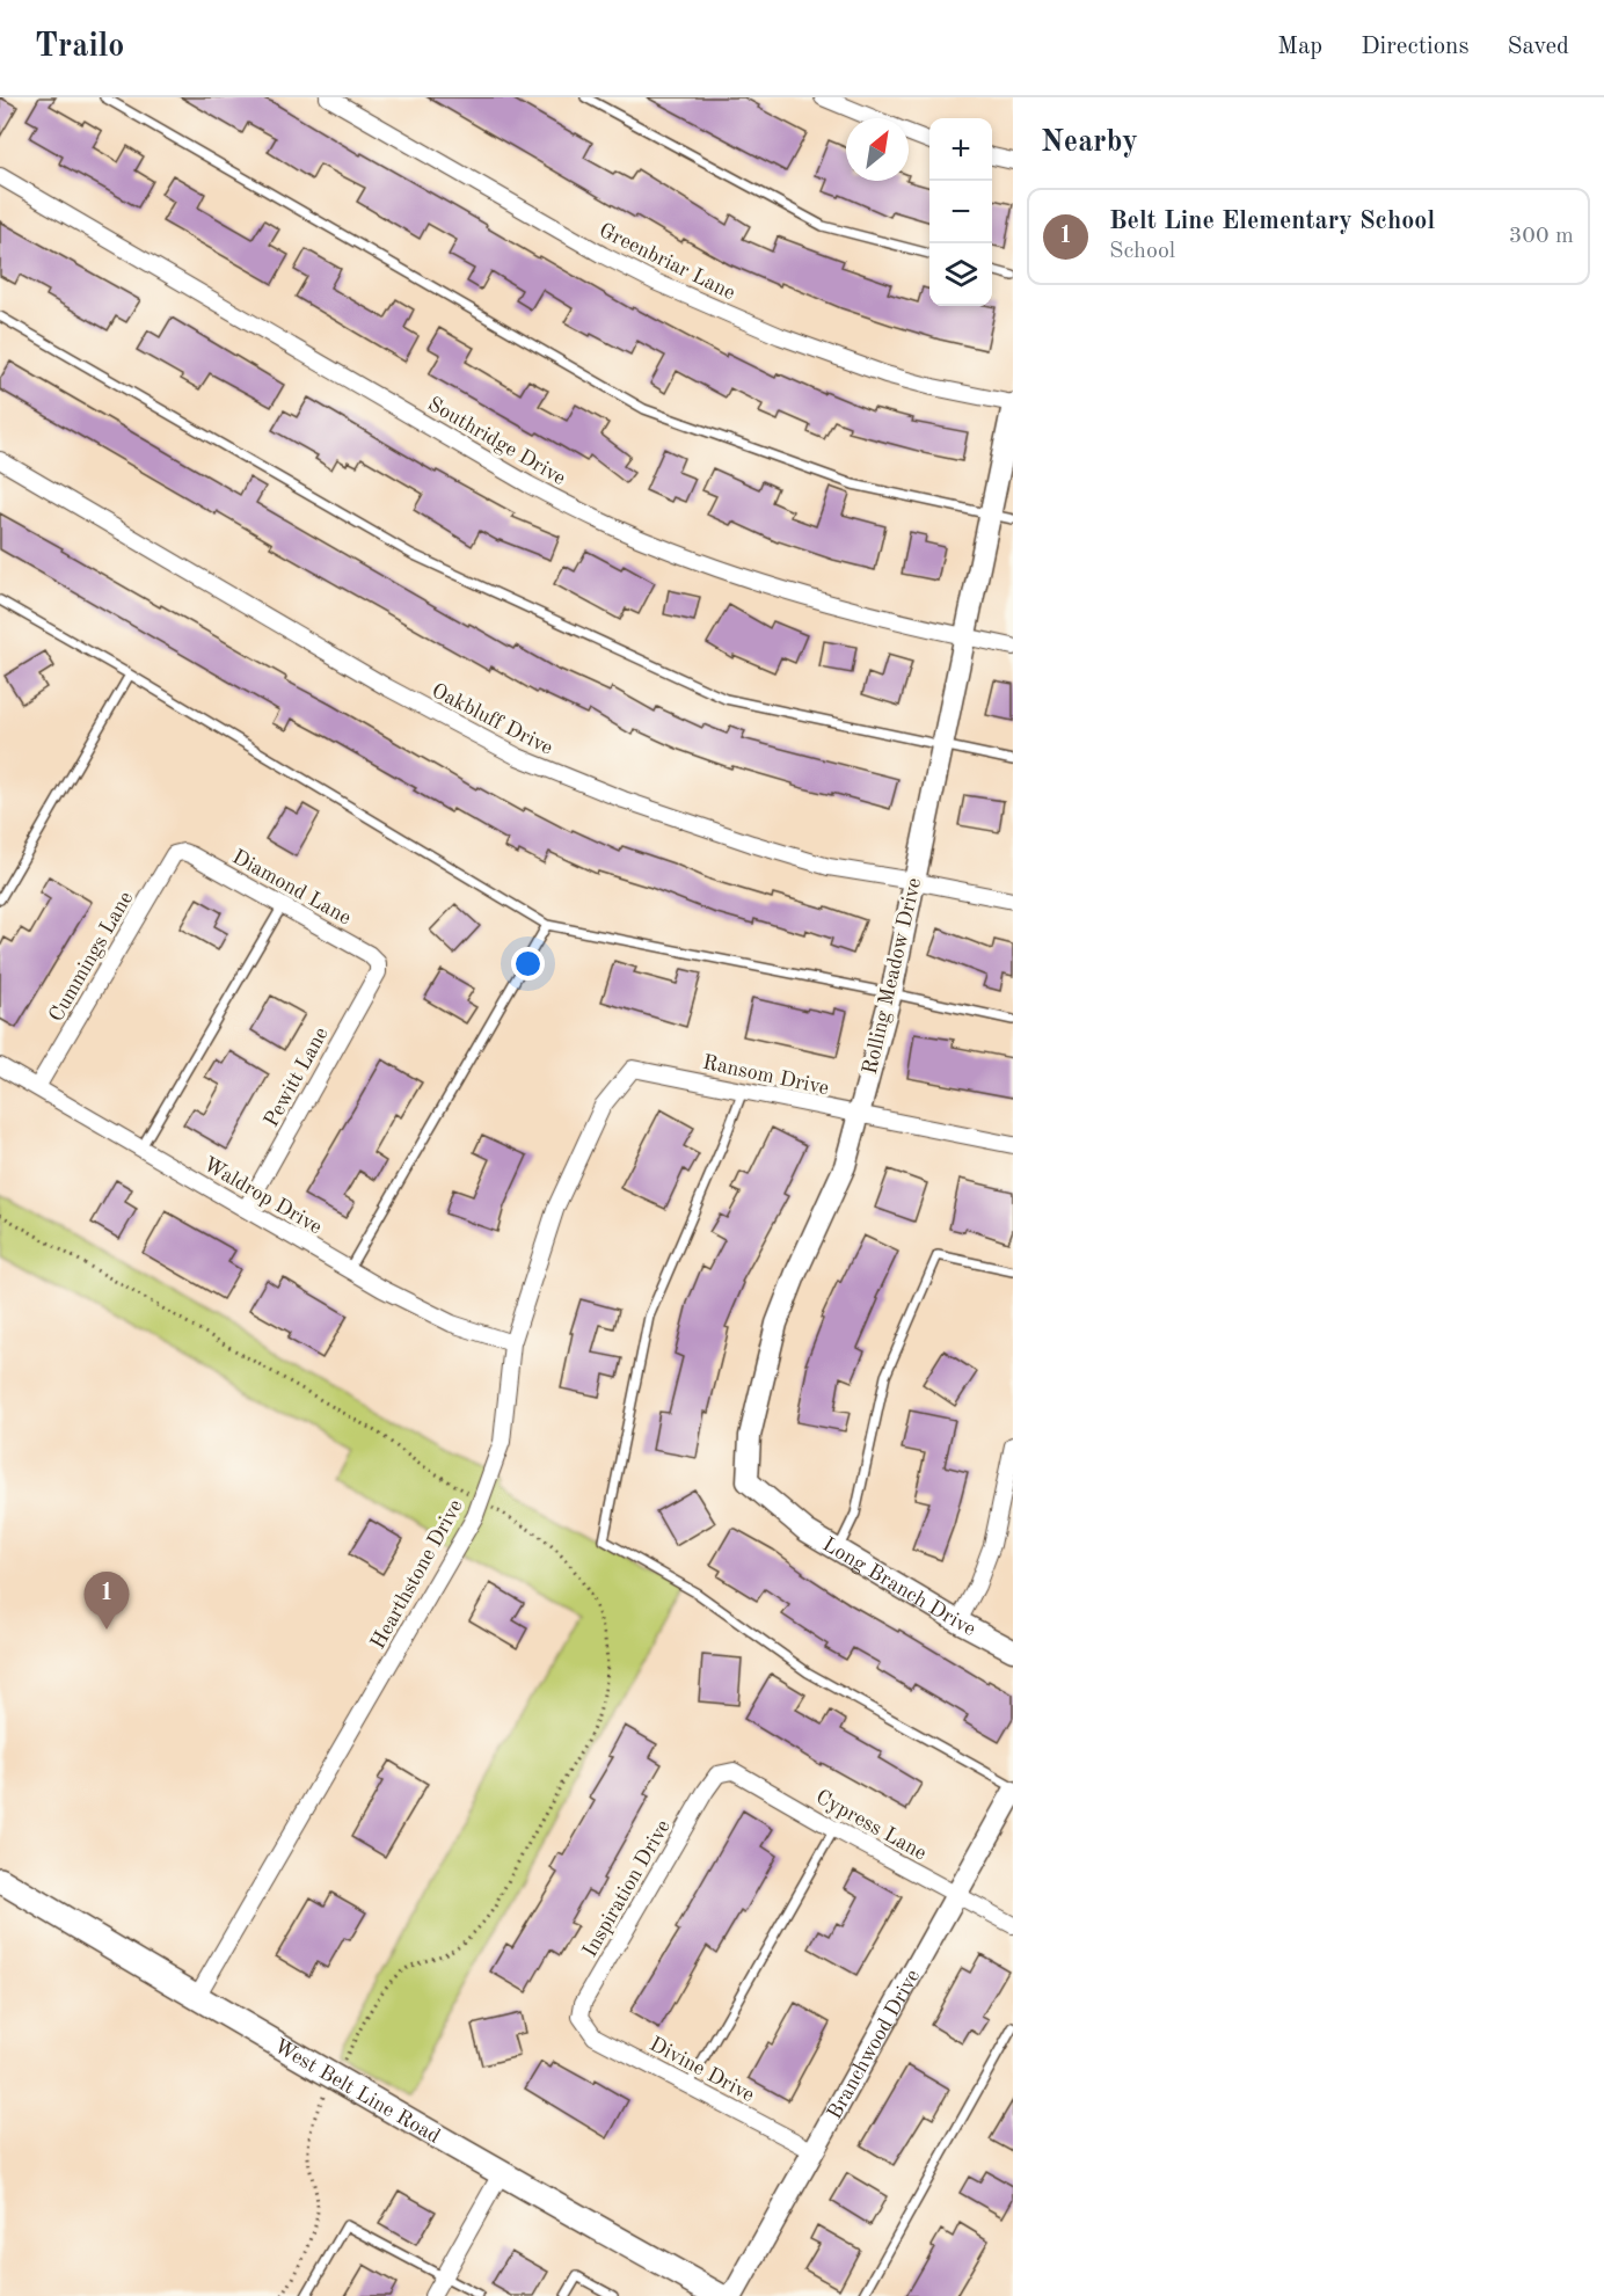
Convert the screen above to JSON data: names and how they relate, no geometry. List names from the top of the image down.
{
  "streets": {
    "main road": ["West Belt Line Road"],
    "street": [
      "Greenbriar Lane",
      "Southridge Drive",
      "Oakbluff Drive",
      "Diamond Lane",
      "Cummings Lane",
      "Rolling Meadow Drive",
      "Ransom Drive",
      "Pewitt Lane",
      "Waldrop Drive",
      "Hearthstone Drive",
      "Long Branch Drive",
      "Cypress Lane",
      "Inspiration Drive",
      "Branchwood Drive",
      "Divine Drive"
    ]
  },
  "crossings": [
    ["Greenbriar Lane", "Rolling Meadow Drive"],
    ["Southridge Drive", "Rolling Meadow Drive"],
    ["Oakbluff Drive", "Rolling Meadow Drive"],
    ["Diamond Lane", "Cummings Lane"],
    ["Diamond Lane", "Pewitt Lane"],
    ["Cummings Lane", "Waldrop Drive"],
    ["Rolling Meadow Drive", "Ransom Drive"],
    ["Rolling Meadow Drive", "Long Branch Drive"],
    ["Ransom Drive", "Hearthstone Drive"],
    ["Pewitt Lane", "Waldrop Drive"],
    ["Waldrop Drive", "Hearthstone Drive"],
    ["Hearthstone Drive", "West Belt Line Road"],
    ["Cypress Lane", "Inspiration Drive"],
    ["Cypress Lane", "Branchwood Drive"],
    ["Inspiration Drive", "Divine Drive"],
    ["Branchwood Drive", "Divine Drive"]
  ],
  "north": "top right",
  "page": {
    "header": "Trailo",
    "nav": ["Map", "Directions", "Saved"],
    "heading": "Nearby",
    "map_buttons": ["+", "−"],
    "list": [
      {
        "mark": "1",
        "name": "Belt Line Elementary School",
        "note": "School",
        "value": "300 m"
      }
    ],
    "pins": "1"
  }
}
